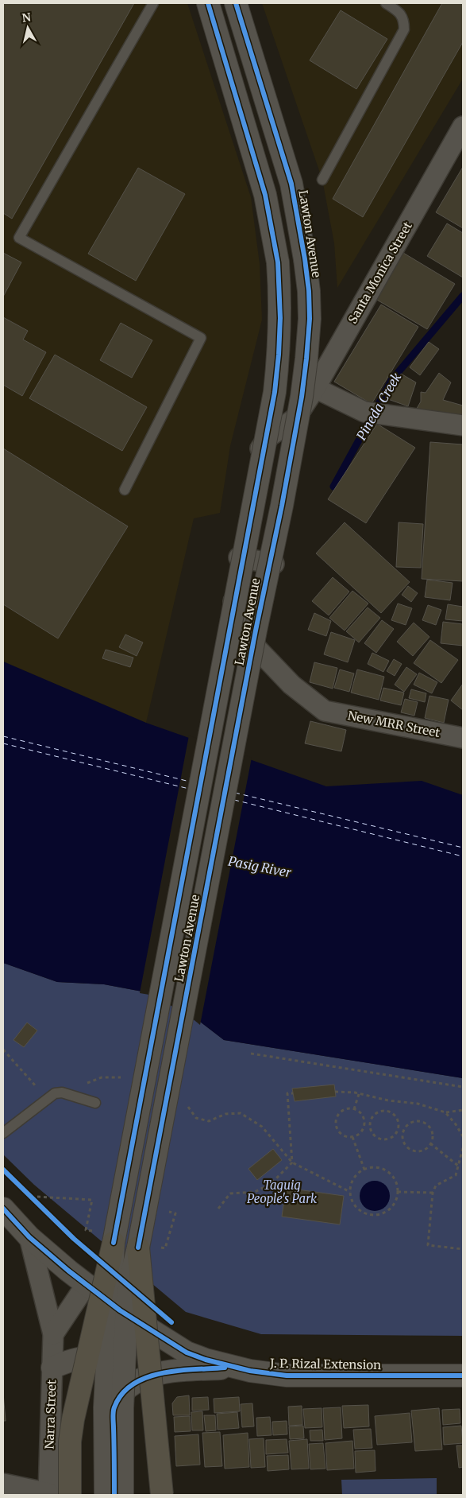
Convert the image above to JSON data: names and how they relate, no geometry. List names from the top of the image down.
{
  "streets": {
    "main road": ["Lawton Avenue", "J. P. Rizal Extension"],
    "street": ["Santa Monica Street", "New MRR Street", "Narra Street"]
  },
  "crossings": [
    ["Santa Monica Street", "New MRR Street"],
    ["J. P. Rizal Extension", "Narra Street"]
  ],
  "water": ["Pineda Creek", "Pasig River"],
  "parks": ["Taguig People's Park"],
  "north": "top"
}
